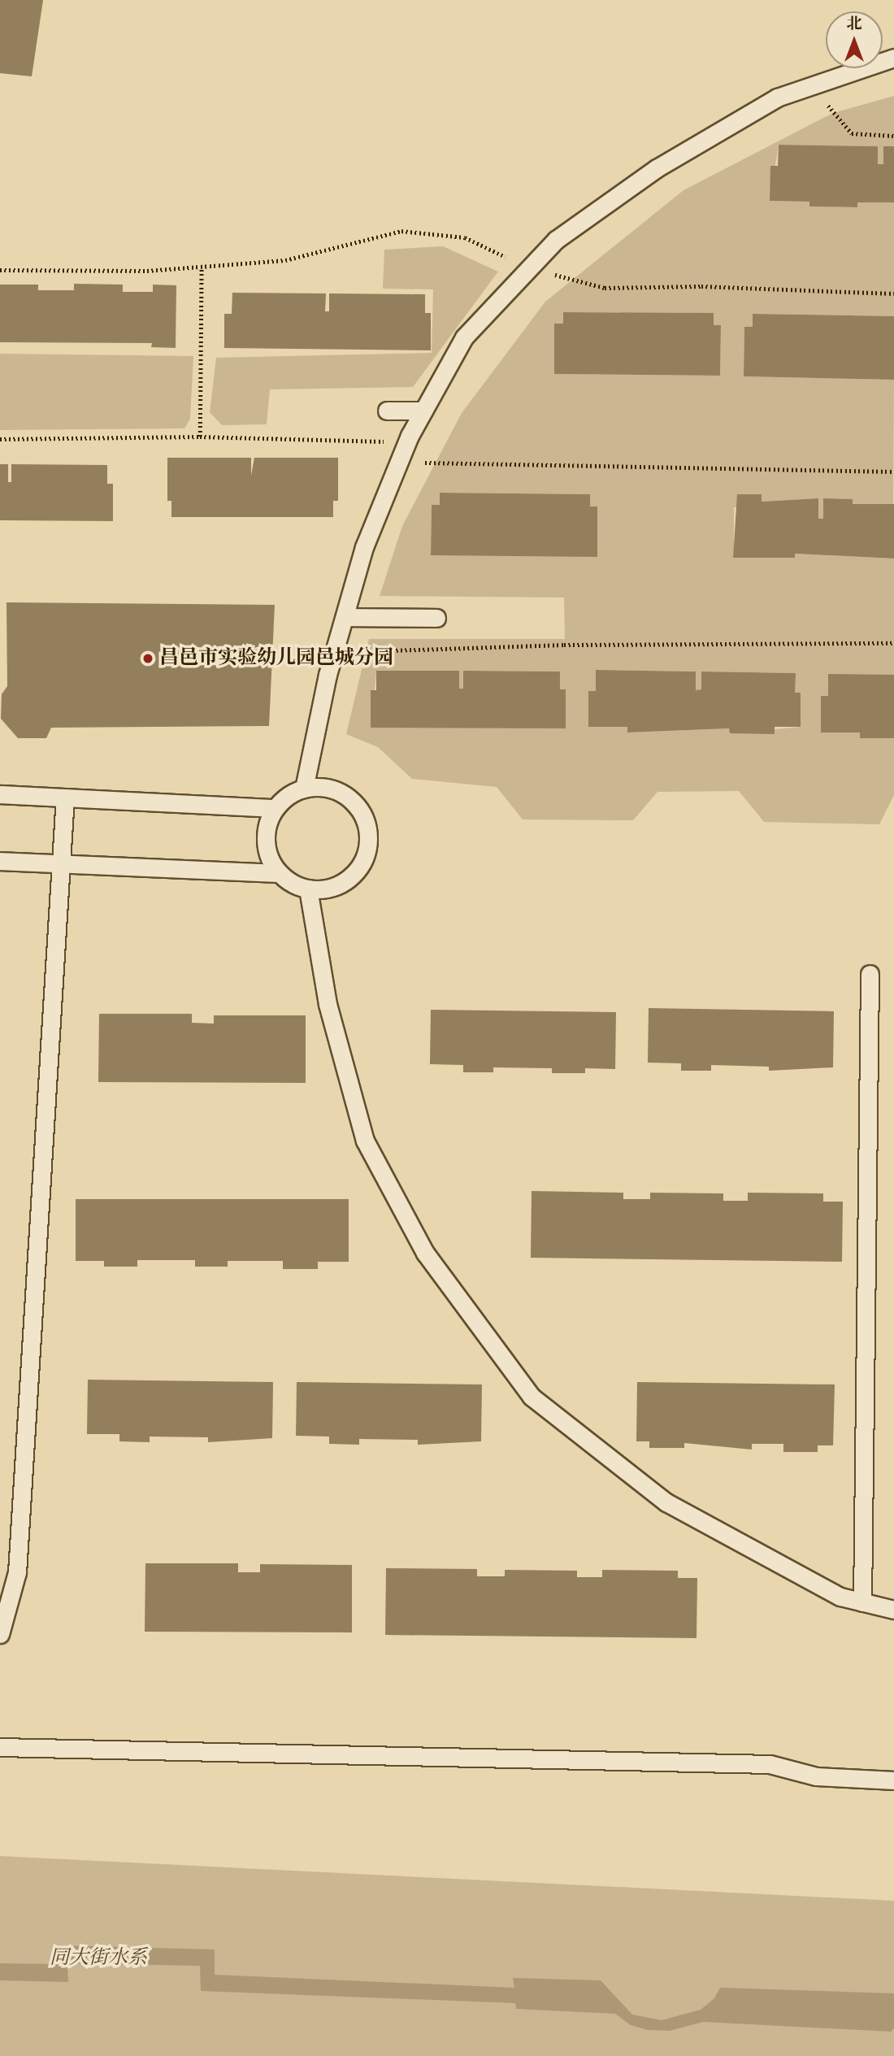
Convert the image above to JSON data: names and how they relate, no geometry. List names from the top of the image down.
{
  "parks": ["同大街水系"],
  "places": ["昌邑市实验幼儿园邑城分园"],
  "north": "top"
}
